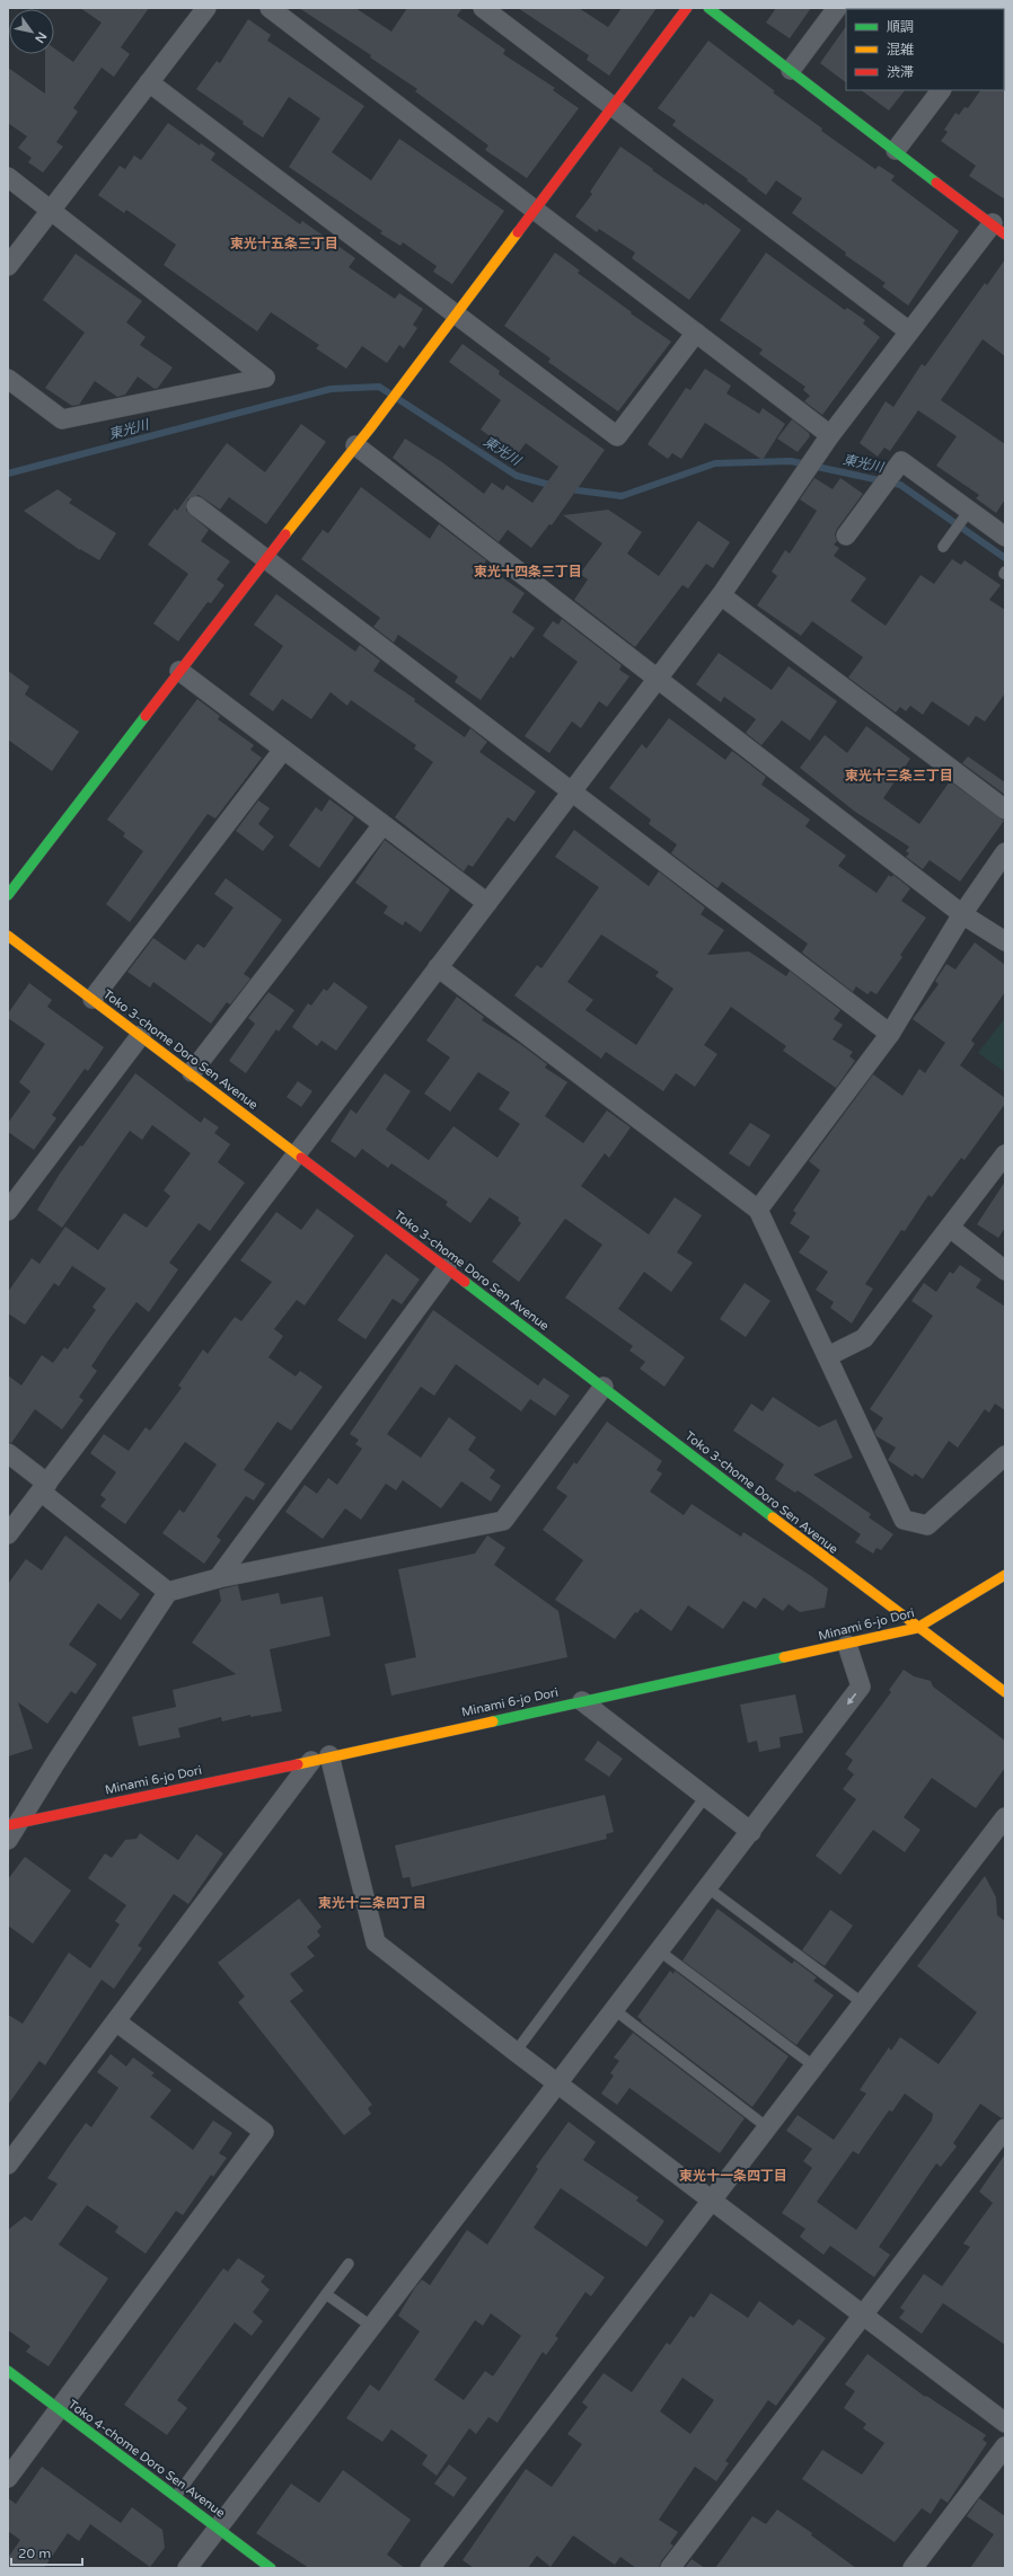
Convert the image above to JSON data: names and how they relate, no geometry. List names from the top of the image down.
{
  "streets": {
    "street": ["Toko 3-chome Doro Sen Avenue", "Minami 6-jo Dori", "Toko 4-chome Doro Sen Avenue"]
  },
  "crossings": [
    ["Toko 3-chome Doro Sen Avenue", "Minami 6-jo Dori"]
  ],
  "districts": [
    "東光十五条三丁目",
    "東光十四条三丁目",
    "東光十三条三丁目",
    "東光十二条四丁目",
    "東光十一条四丁目"
  ],
  "water": ["東光川"],
  "legend": ["順調", "混雑", "渋滞"],
  "scale_bar": "20 m",
  "north": "bottom right"
}
